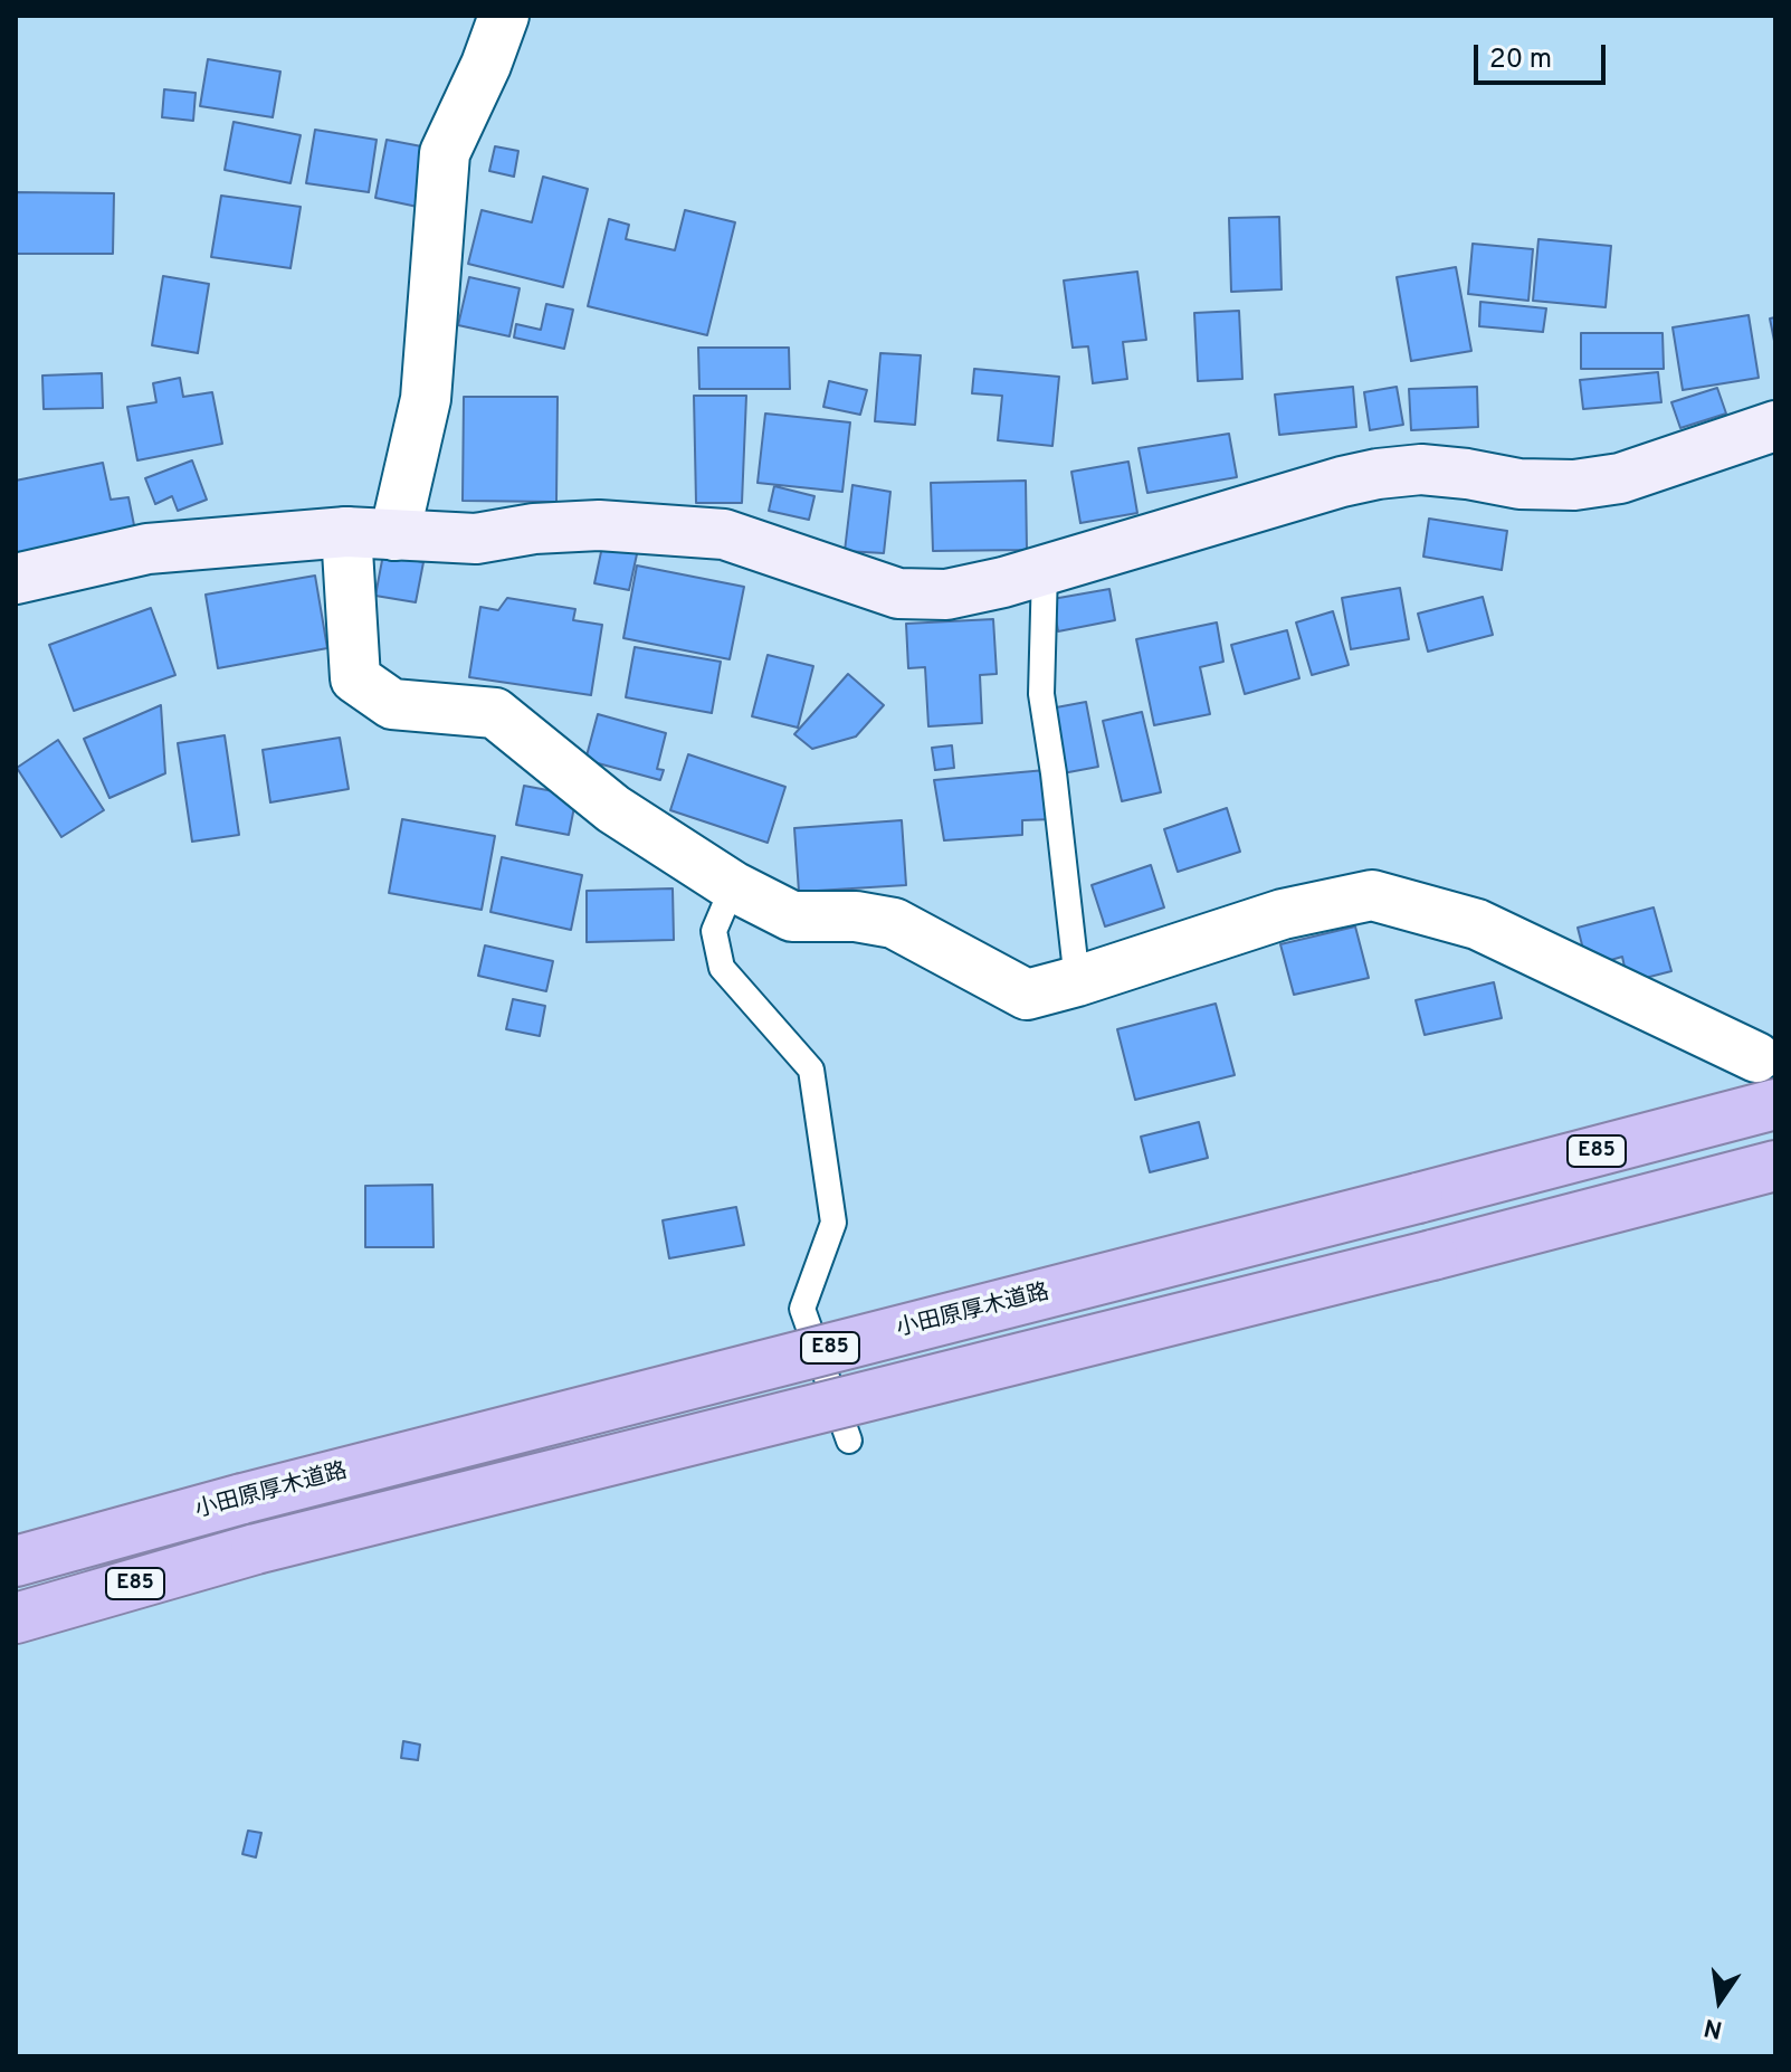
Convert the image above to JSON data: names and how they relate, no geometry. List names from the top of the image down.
{
  "streets": {
    "highway": ["E85", "小田原厚木道路"]
  },
  "scale_bar": "20 m",
  "north": "bottom"
}
